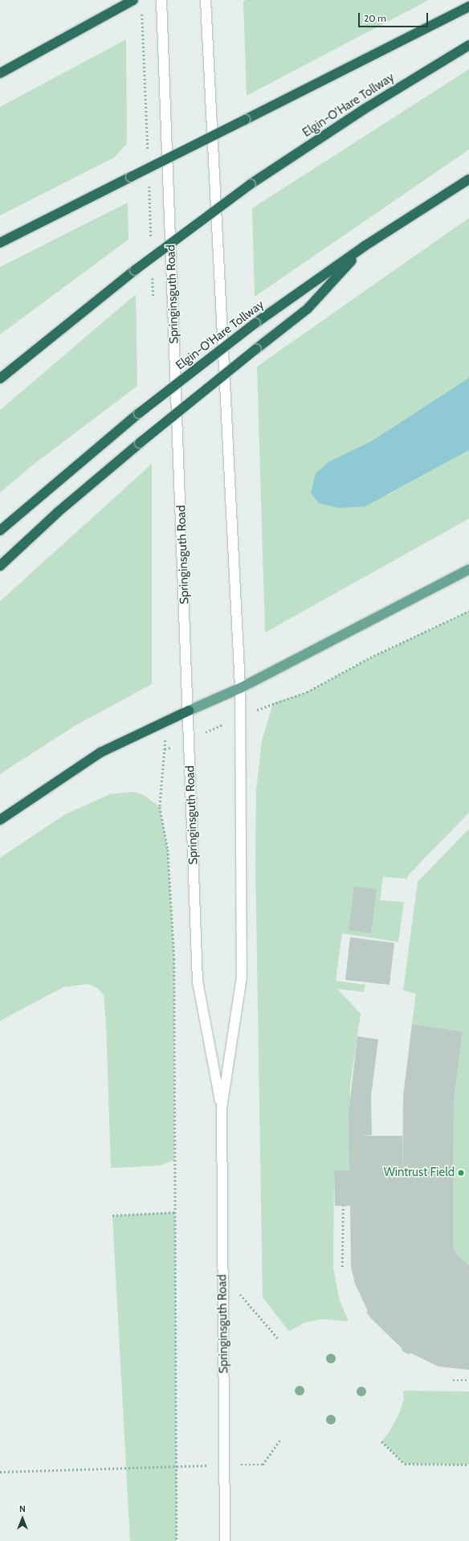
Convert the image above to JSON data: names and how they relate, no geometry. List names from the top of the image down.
{
  "streets": {
    "highway": ["Elgin-O'Hare Tollway"],
    "street": ["Springinsguth Road"]
  },
  "places": ["Wintrust Field"],
  "scale_bar": "20 m",
  "north": "top"
}
